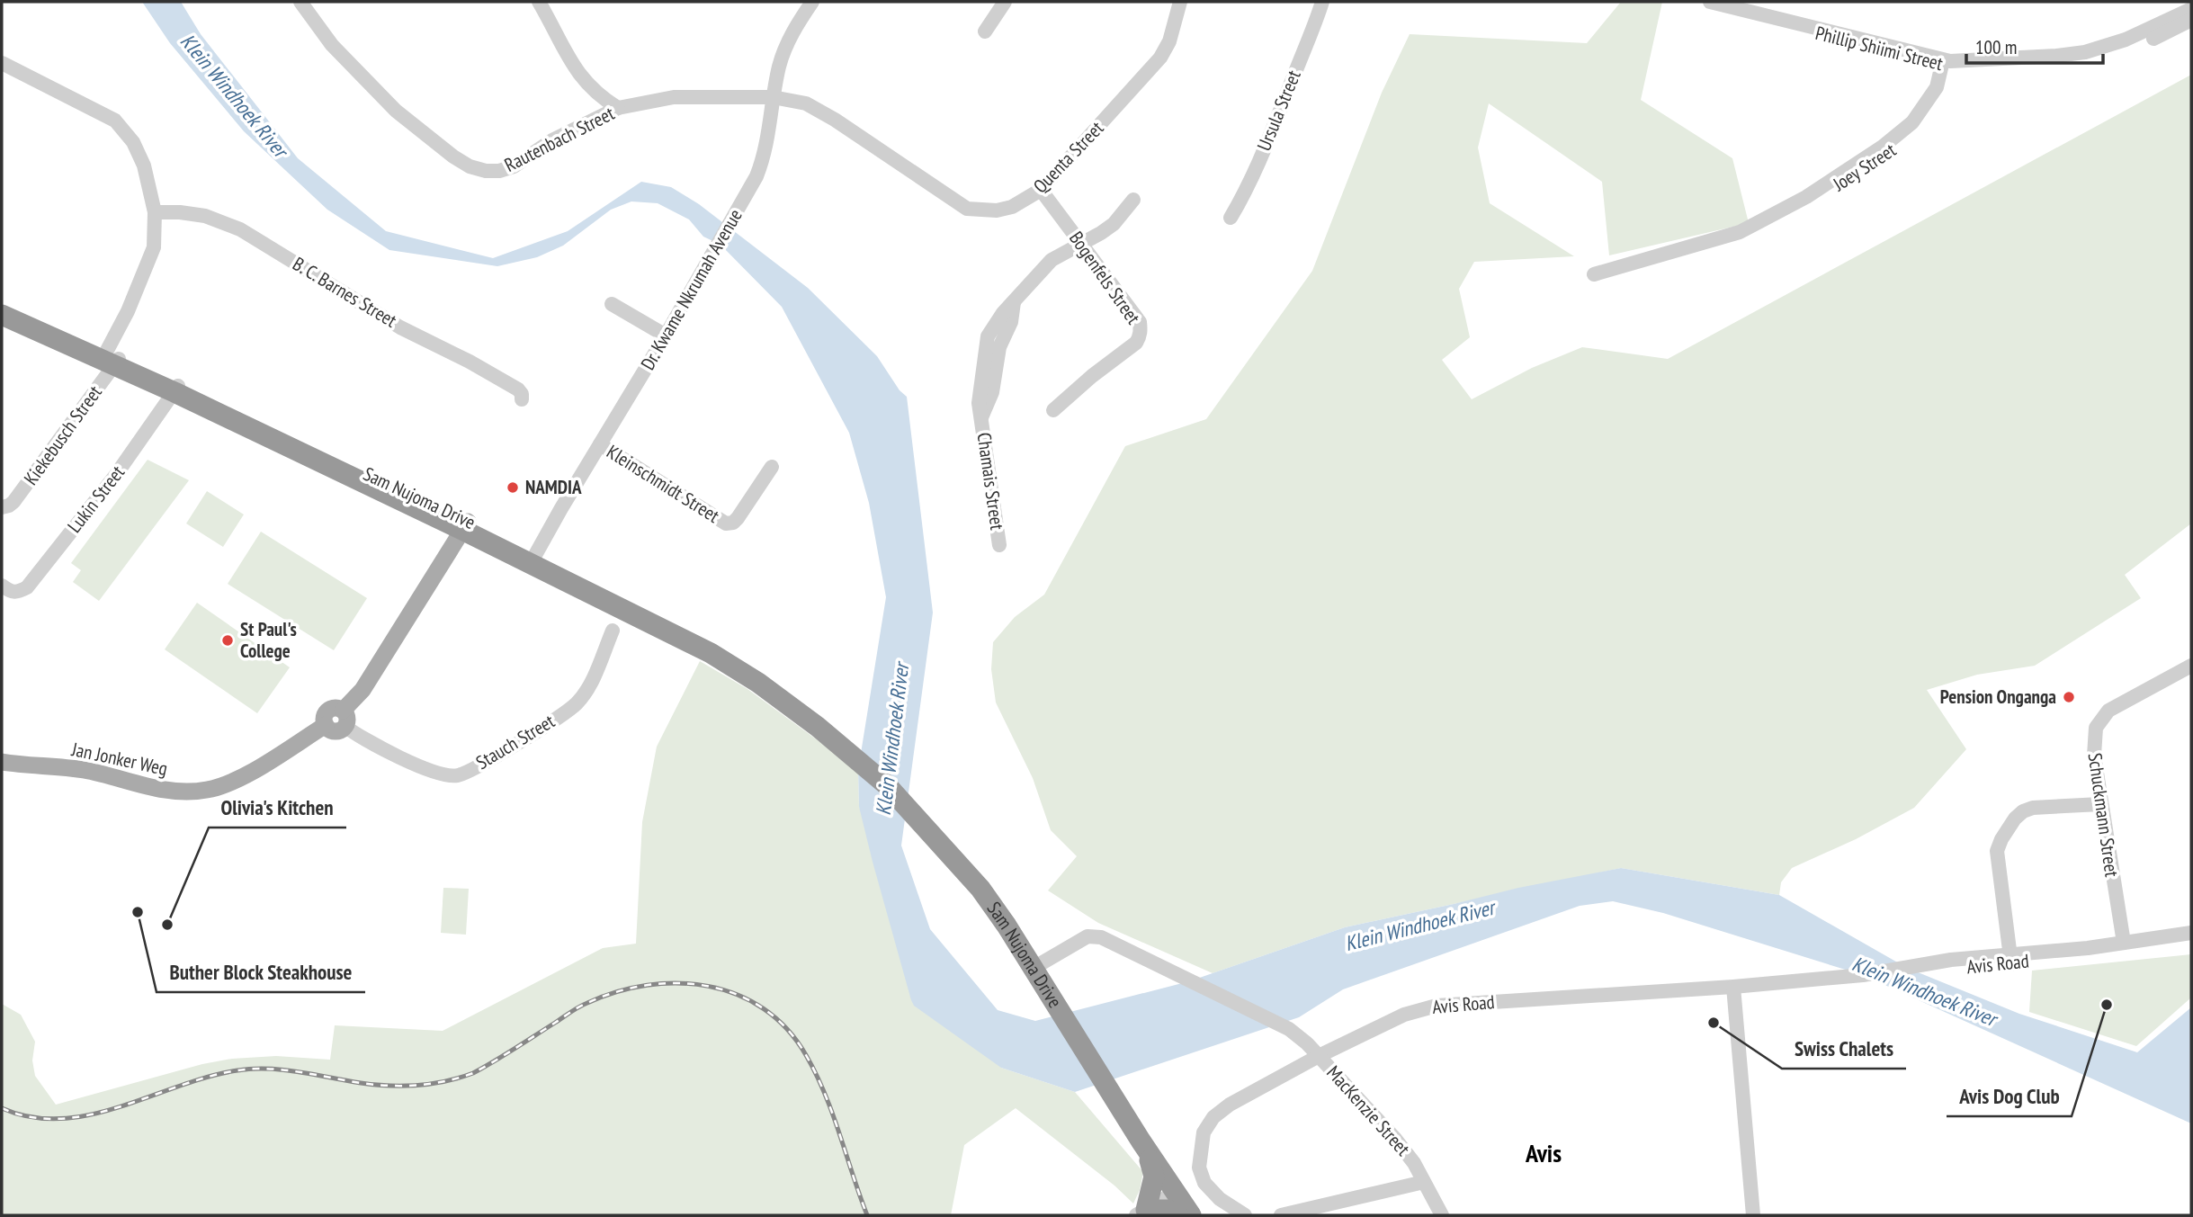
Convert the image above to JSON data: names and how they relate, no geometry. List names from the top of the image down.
{
  "streets": {
    "highway": ["Sam Nujoma Drive"],
    "main road": ["Jan Jonker Weg"],
    "street": [
      "Phillip Shiimi Street",
      "Ursula Street",
      "Rautenbach Street",
      "Quenta Street",
      "Joey Street",
      "Bogenfels Street",
      "Dr. Kwame Nkrumah Avenue",
      "B. C. Barnes Street",
      "Kiekebusch Street",
      "Chamais Street",
      "Kleinschmidt Street",
      "Lukin Street",
      "Stauch Street",
      "Schuckmann Street",
      "Avis Road",
      "MacKenzie Street"
    ]
  },
  "crossings": [
    ["Phillip Shiimi Street", "Joey Street"],
    ["Rautenbach Street", "Quenta Street"],
    ["Rautenbach Street", "Dr. Kwame Nkrumah Avenue"],
    ["Quenta Street", "Bogenfels Street"],
    ["Quenta Street", "Dr. Kwame Nkrumah Avenue"],
    ["Bogenfels Street", "Chamais Street"],
    ["Dr. Kwame Nkrumah Avenue", "Kleinschmidt Street"],
    ["Dr. Kwame Nkrumah Avenue", "Sam Nujoma Drive"],
    ["B. C. Barnes Street", "Kiekebusch Street"],
    ["Kiekebusch Street", "Sam Nujoma Drive"],
    ["Sam Nujoma Drive", "Lukin Street"],
    ["Stauch Street", "Jan Jonker Weg"],
    ["Schuckmann Street", "Avis Road"],
    ["Avis Road", "MacKenzie Street"]
  ],
  "districts": ["Avis"],
  "water": ["Klein Windhoek River"],
  "places": [
    "NAMDIA",
    "St Paul's College",
    "Pension Onganga",
    "Buther Block Steakhouse",
    "Olivia's Kitchen",
    "Avis Dog Club",
    "Swiss Chalets"
  ],
  "scale_bar": "100 m"
}
